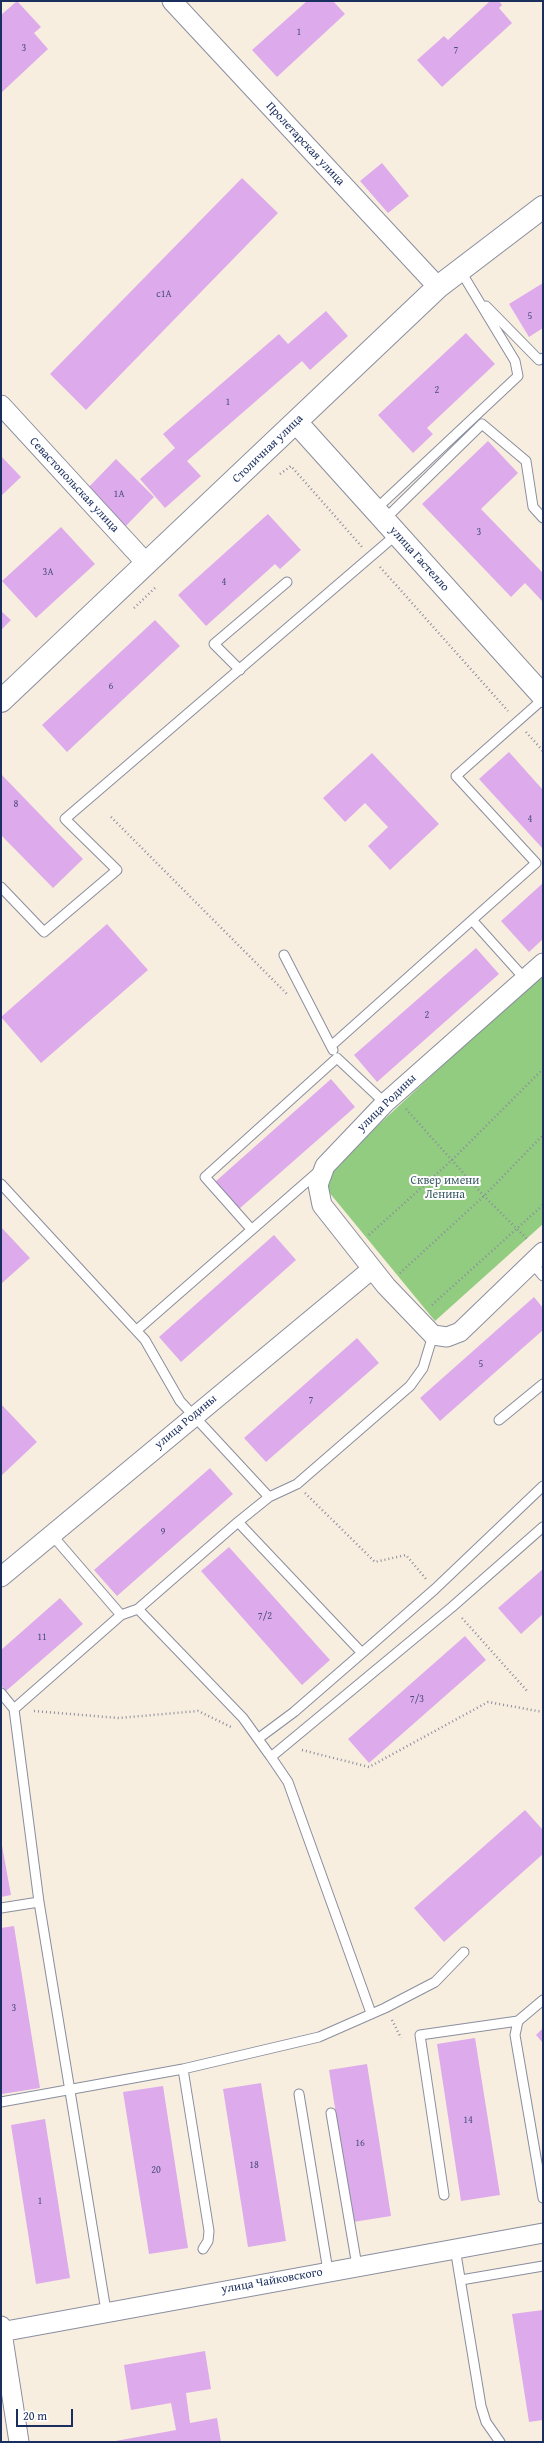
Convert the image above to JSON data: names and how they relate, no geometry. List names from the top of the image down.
{
  "streets": {
    "street": [
      "Пролетарская улица",
      "Столичная улица",
      "Севастопольская улица",
      "улица Гастелло",
      "улица Родины",
      "улица Чайковского"
    ]
  },
  "crossings": [
    ["Пролетарская улица", "Столичная улица"],
    ["Столичная улица", "Севастопольская улица"],
    ["Столичная улица", "улица Гастелло"]
  ],
  "parks": ["Сквер имени Ленина"],
  "house_numbers": [
    "1",
    "3",
    "7",
    "с1А",
    "5",
    "2",
    "1",
    "1А",
    "3",
    "3А",
    "4",
    "6",
    "8",
    "4",
    "2",
    "5",
    "7",
    "9",
    "7/2",
    "11",
    "7/3",
    "3",
    "14",
    "16",
    "18",
    "20",
    "1"
  ],
  "scale_bar": "20 m"
}
